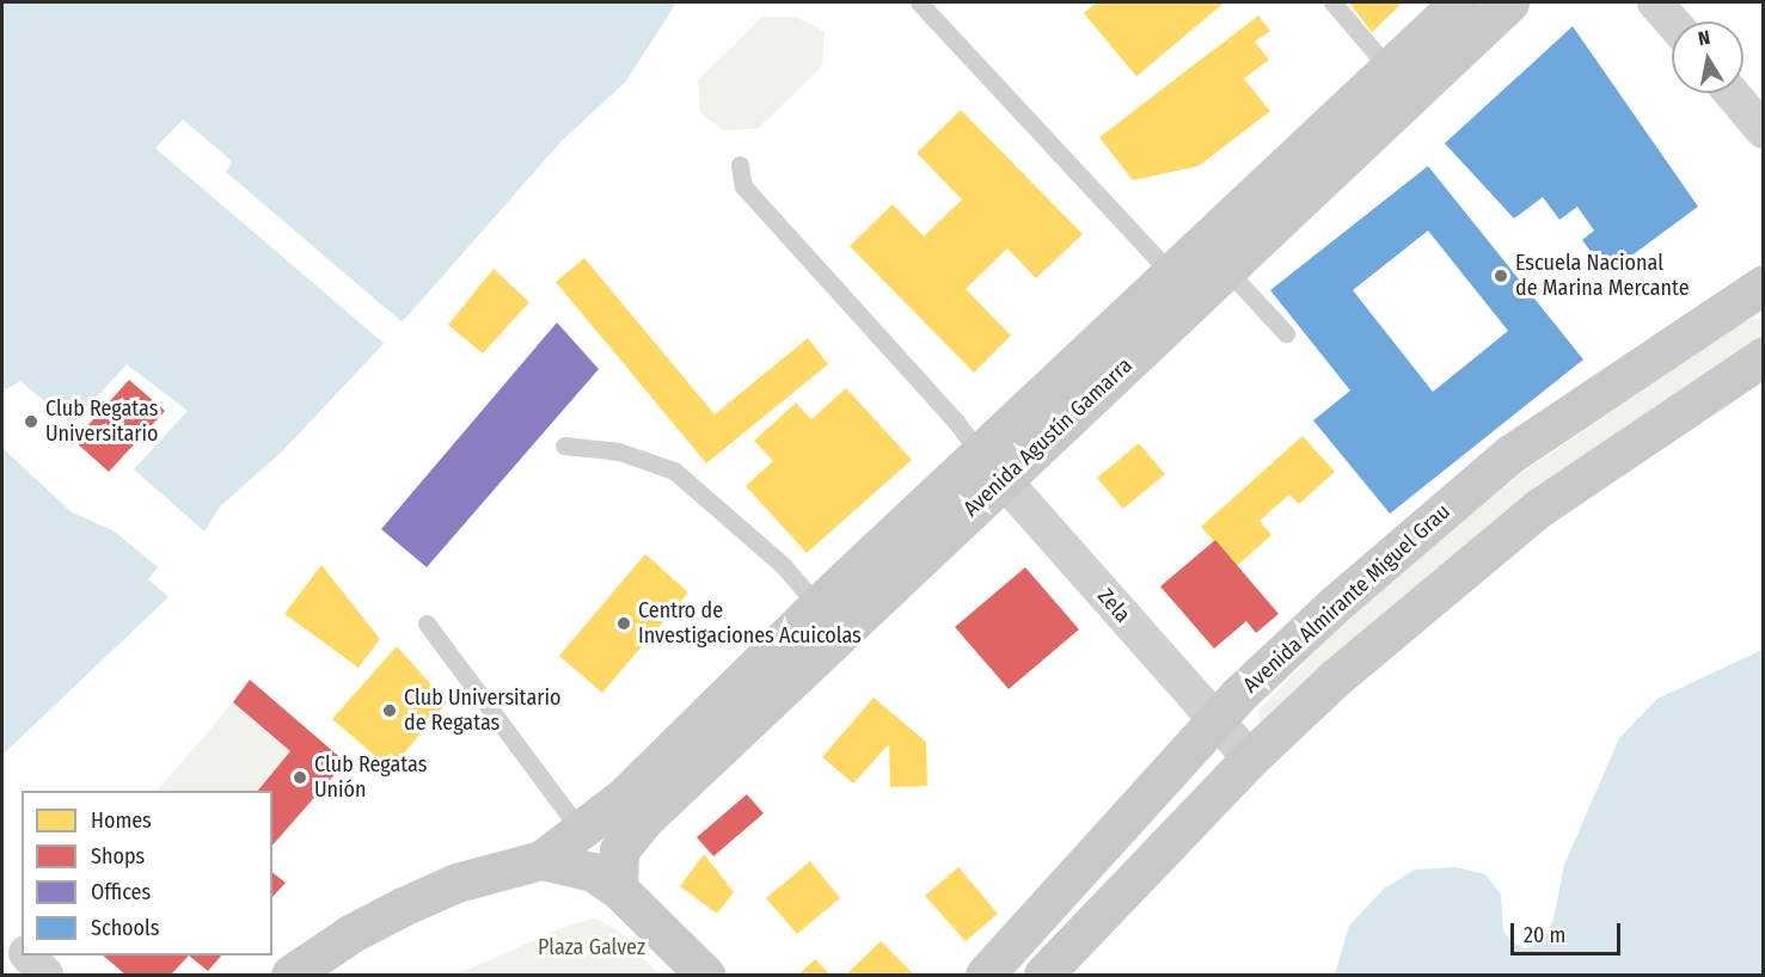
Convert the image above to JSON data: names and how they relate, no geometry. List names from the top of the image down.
{
  "streets": {
    "main road": ["Avenida Agustín Gamarra", "Avenida Almirante Miguel Grau"],
    "street": ["Zela"]
  },
  "crossings": [
    ["Avenida Agustín Gamarra", "Zela"],
    ["Avenida Almirante Miguel Grau", "Zela"]
  ],
  "parks": ["Plaza Galvez"],
  "places": [
    "Escuela Nacional de Marina Mercante",
    "Club Regatas Universitario",
    "Centro de Investigaciones Acuicolas",
    "Club Universitario de Regatas",
    "Club Regatas Unión"
  ],
  "legend": [
    "Homes",
    "Shops",
    "Offices",
    "Schools"
  ],
  "scale_bar": "20 m",
  "north": "top"
}
